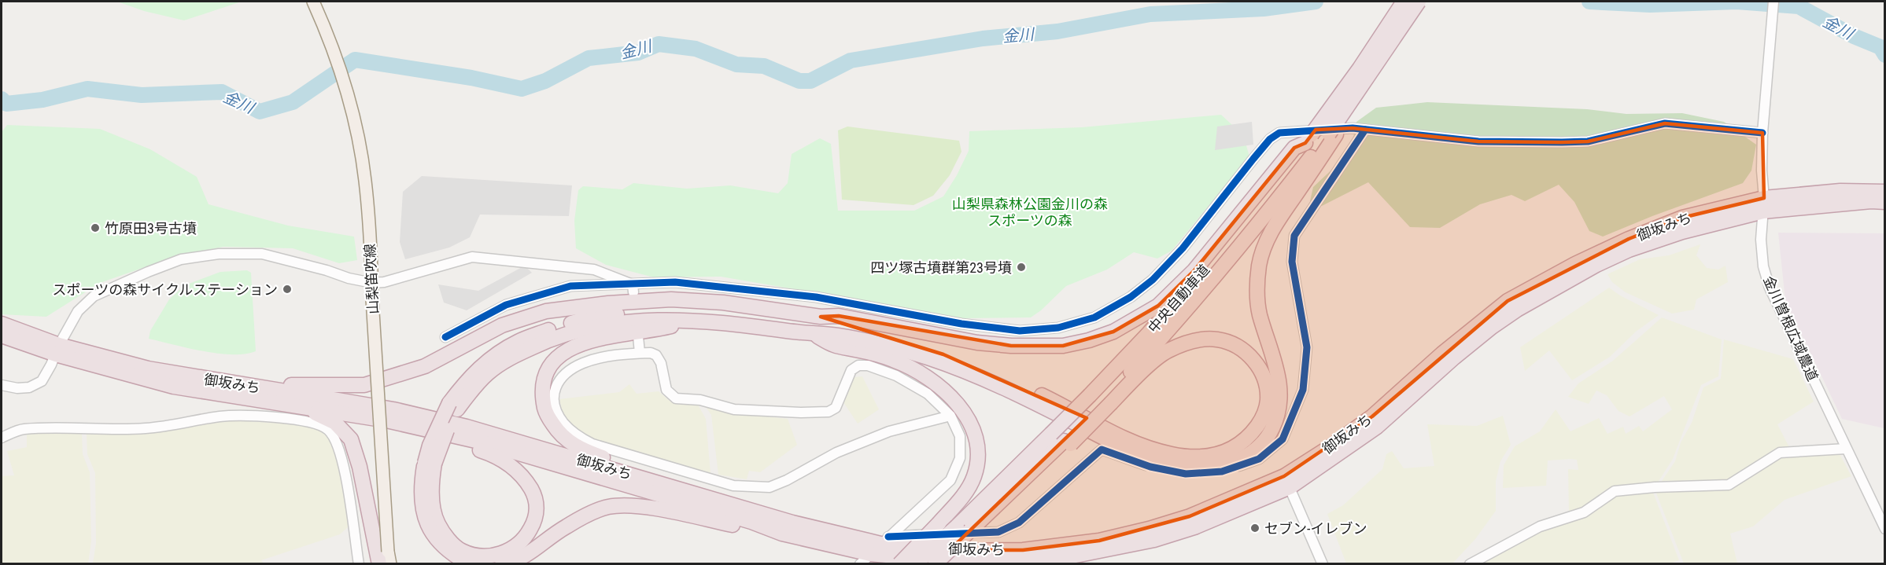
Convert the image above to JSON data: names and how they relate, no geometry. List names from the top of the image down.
{
  "streets": {
    "highway": ["御坂みち", "中央自動車道"],
    "main road": ["山梨笛吹線"],
    "street": ["金川曽根広域農道"]
  },
  "crossings": [
    ["御坂みち", "金川曽根広域農道"]
  ],
  "water": ["金川"],
  "parks": ["山梨県森林公園金川の森 スポーツの森"],
  "places": [
    "竹原田3号古墳",
    "四ツ塚古墳群第23号墳",
    "スポーツの森サイクルステーション",
    "セブン-イレブン"
  ]
}
